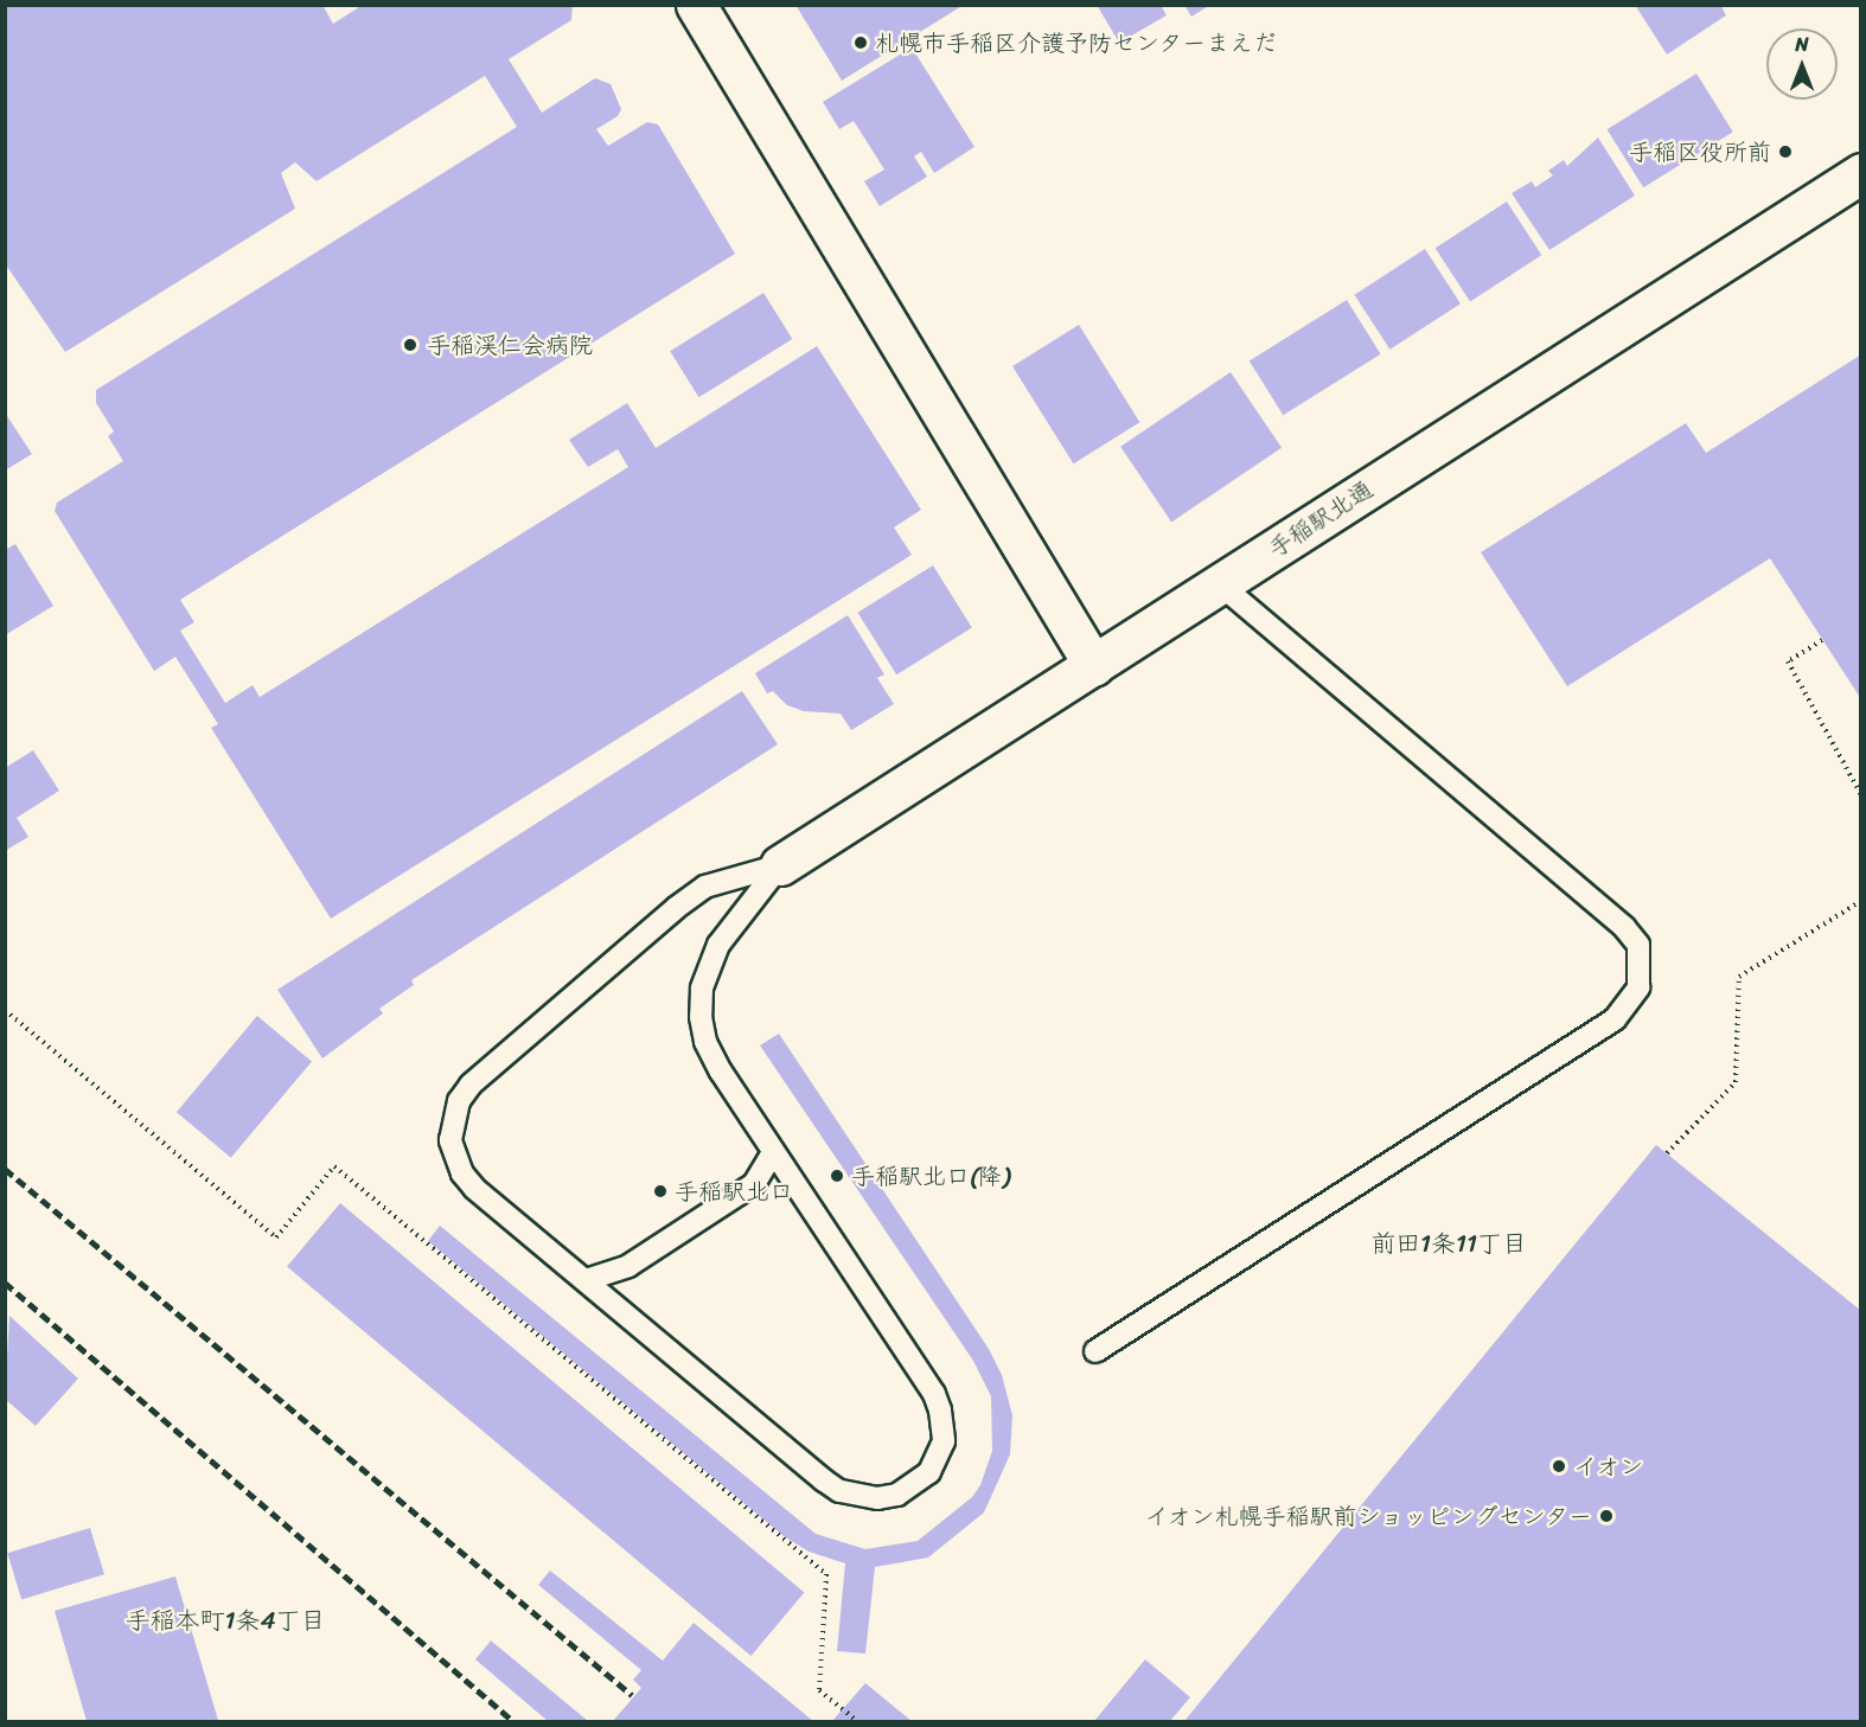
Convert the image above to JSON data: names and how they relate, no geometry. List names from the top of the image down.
{
  "streets": {
    "street": ["手稲駅北通"]
  },
  "districts": ["前田1条11丁目", "手稲本町1条4丁目"],
  "places": [
    "札幌市手稲区介護予防センターまえだ",
    "手稲区役所前",
    "手稲渓仁会病院",
    "手稲駅北口(降)",
    "手稲駅北口",
    "イオン",
    "イオン札幌手稲駅前ショッピングセンター"
  ],
  "north": "top"
}
